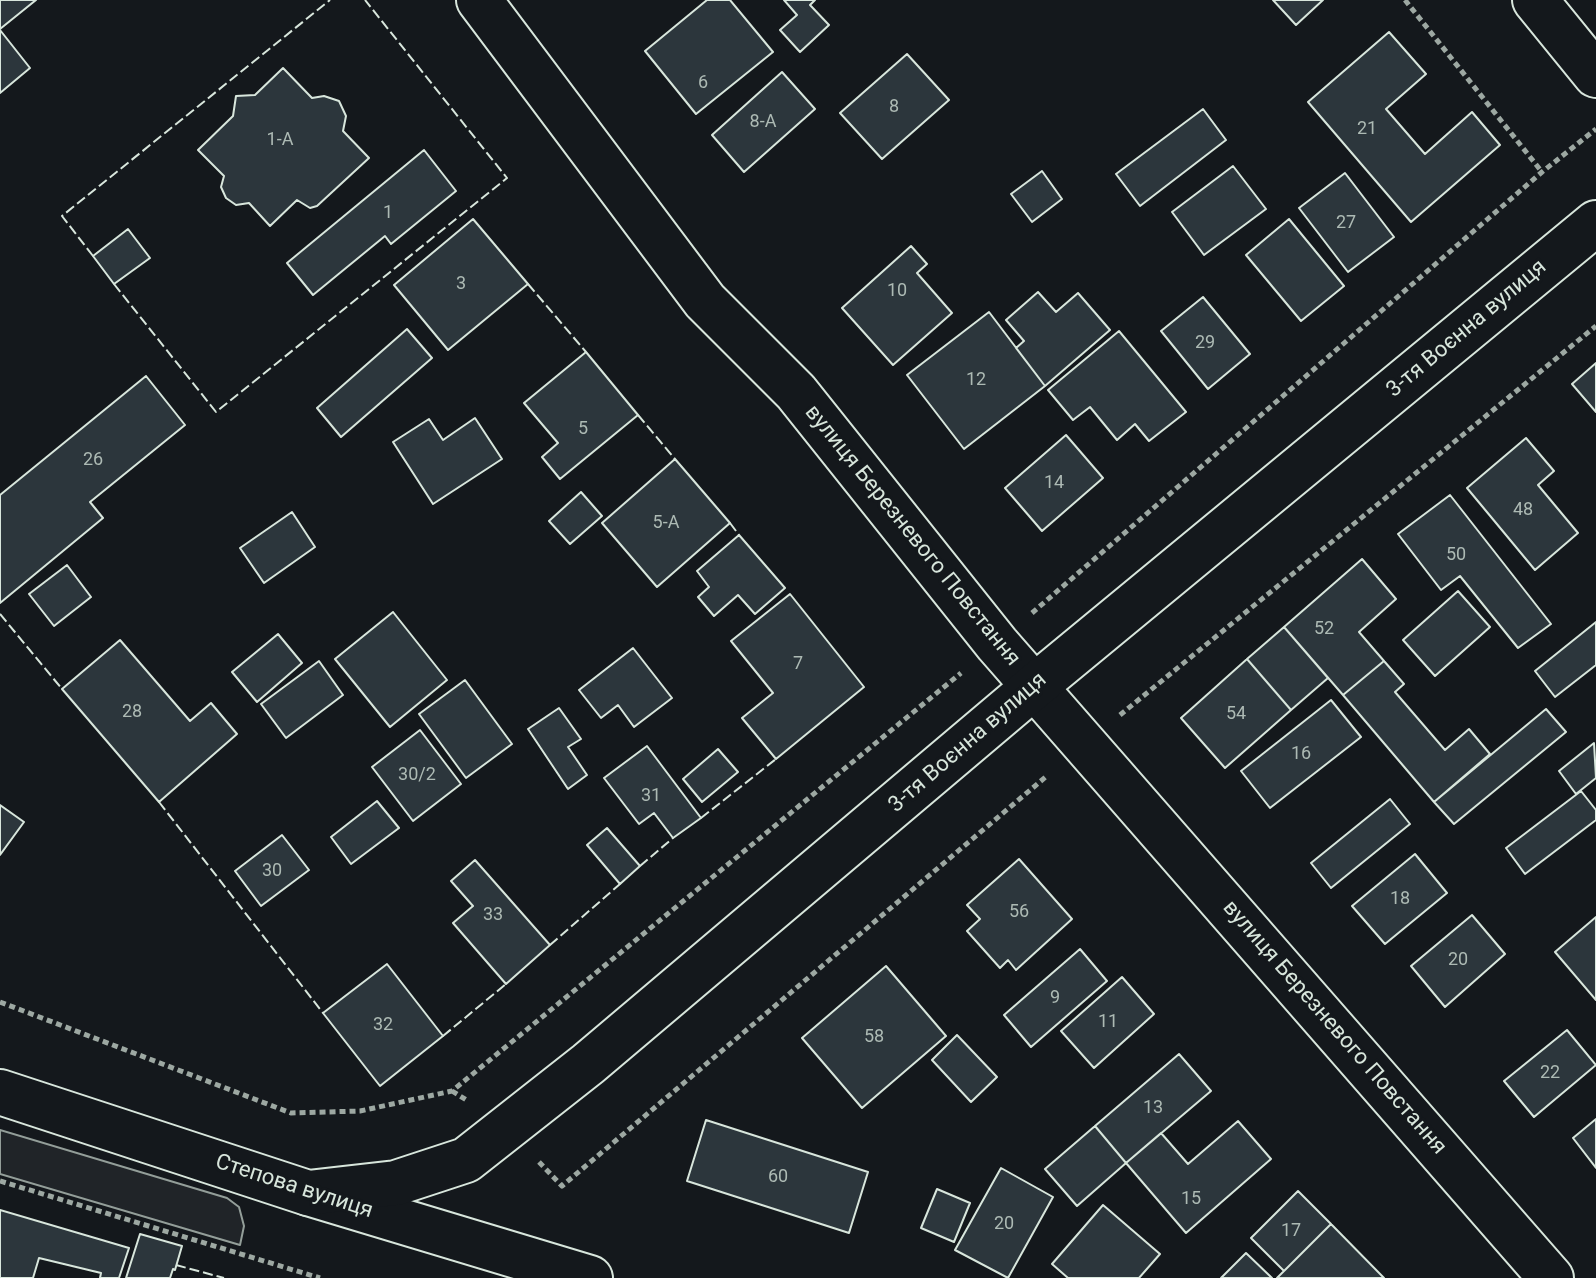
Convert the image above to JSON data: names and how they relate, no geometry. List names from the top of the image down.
{
  "streets": {
    "street": ["3-тя Воєнна вулиця", "вулиця Березневого Повстання", "Степова вулиця"]
  },
  "crossings": [
    ["3-тя Воєнна вулиця", "вулиця Березневого Повстання"],
    ["3-тя Воєнна вулиця", "Степова вулиця"]
  ],
  "house_numbers": [
    "6",
    "8",
    "8-А",
    "21",
    "1-А",
    "1",
    "27",
    "3",
    "10",
    "29",
    "12",
    "5",
    "26",
    "14",
    "48",
    "5-А",
    "50",
    "52",
    "7",
    "28",
    "54",
    "16",
    "30/2",
    "31",
    "30",
    "18",
    "56",
    "33",
    "20",
    "9",
    "11",
    "32",
    "58",
    "22",
    "13",
    "60",
    "15",
    "20",
    "17"
  ]
}
